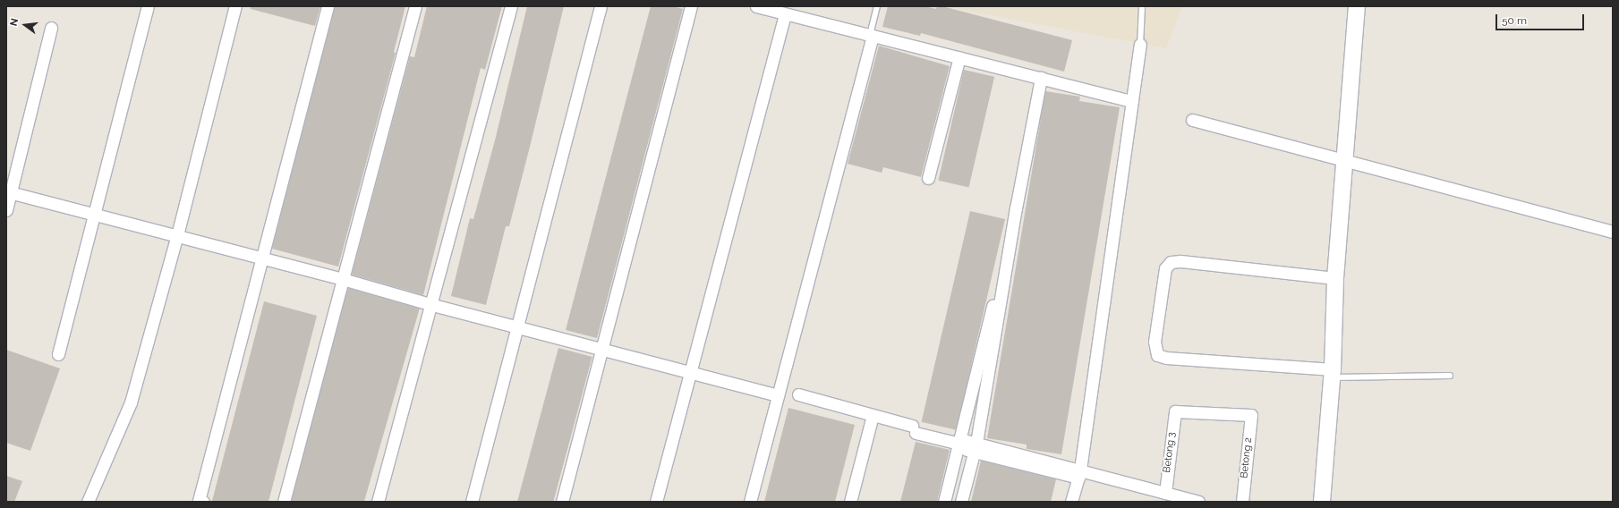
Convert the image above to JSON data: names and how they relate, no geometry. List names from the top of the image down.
{
  "streets": {
    "street": ["Betong 3", "Betong 2"]
  },
  "crossings": [
    ["Betong 3", "Betong 2"]
  ],
  "scale_bar": "50 m",
  "north": "left"
}
